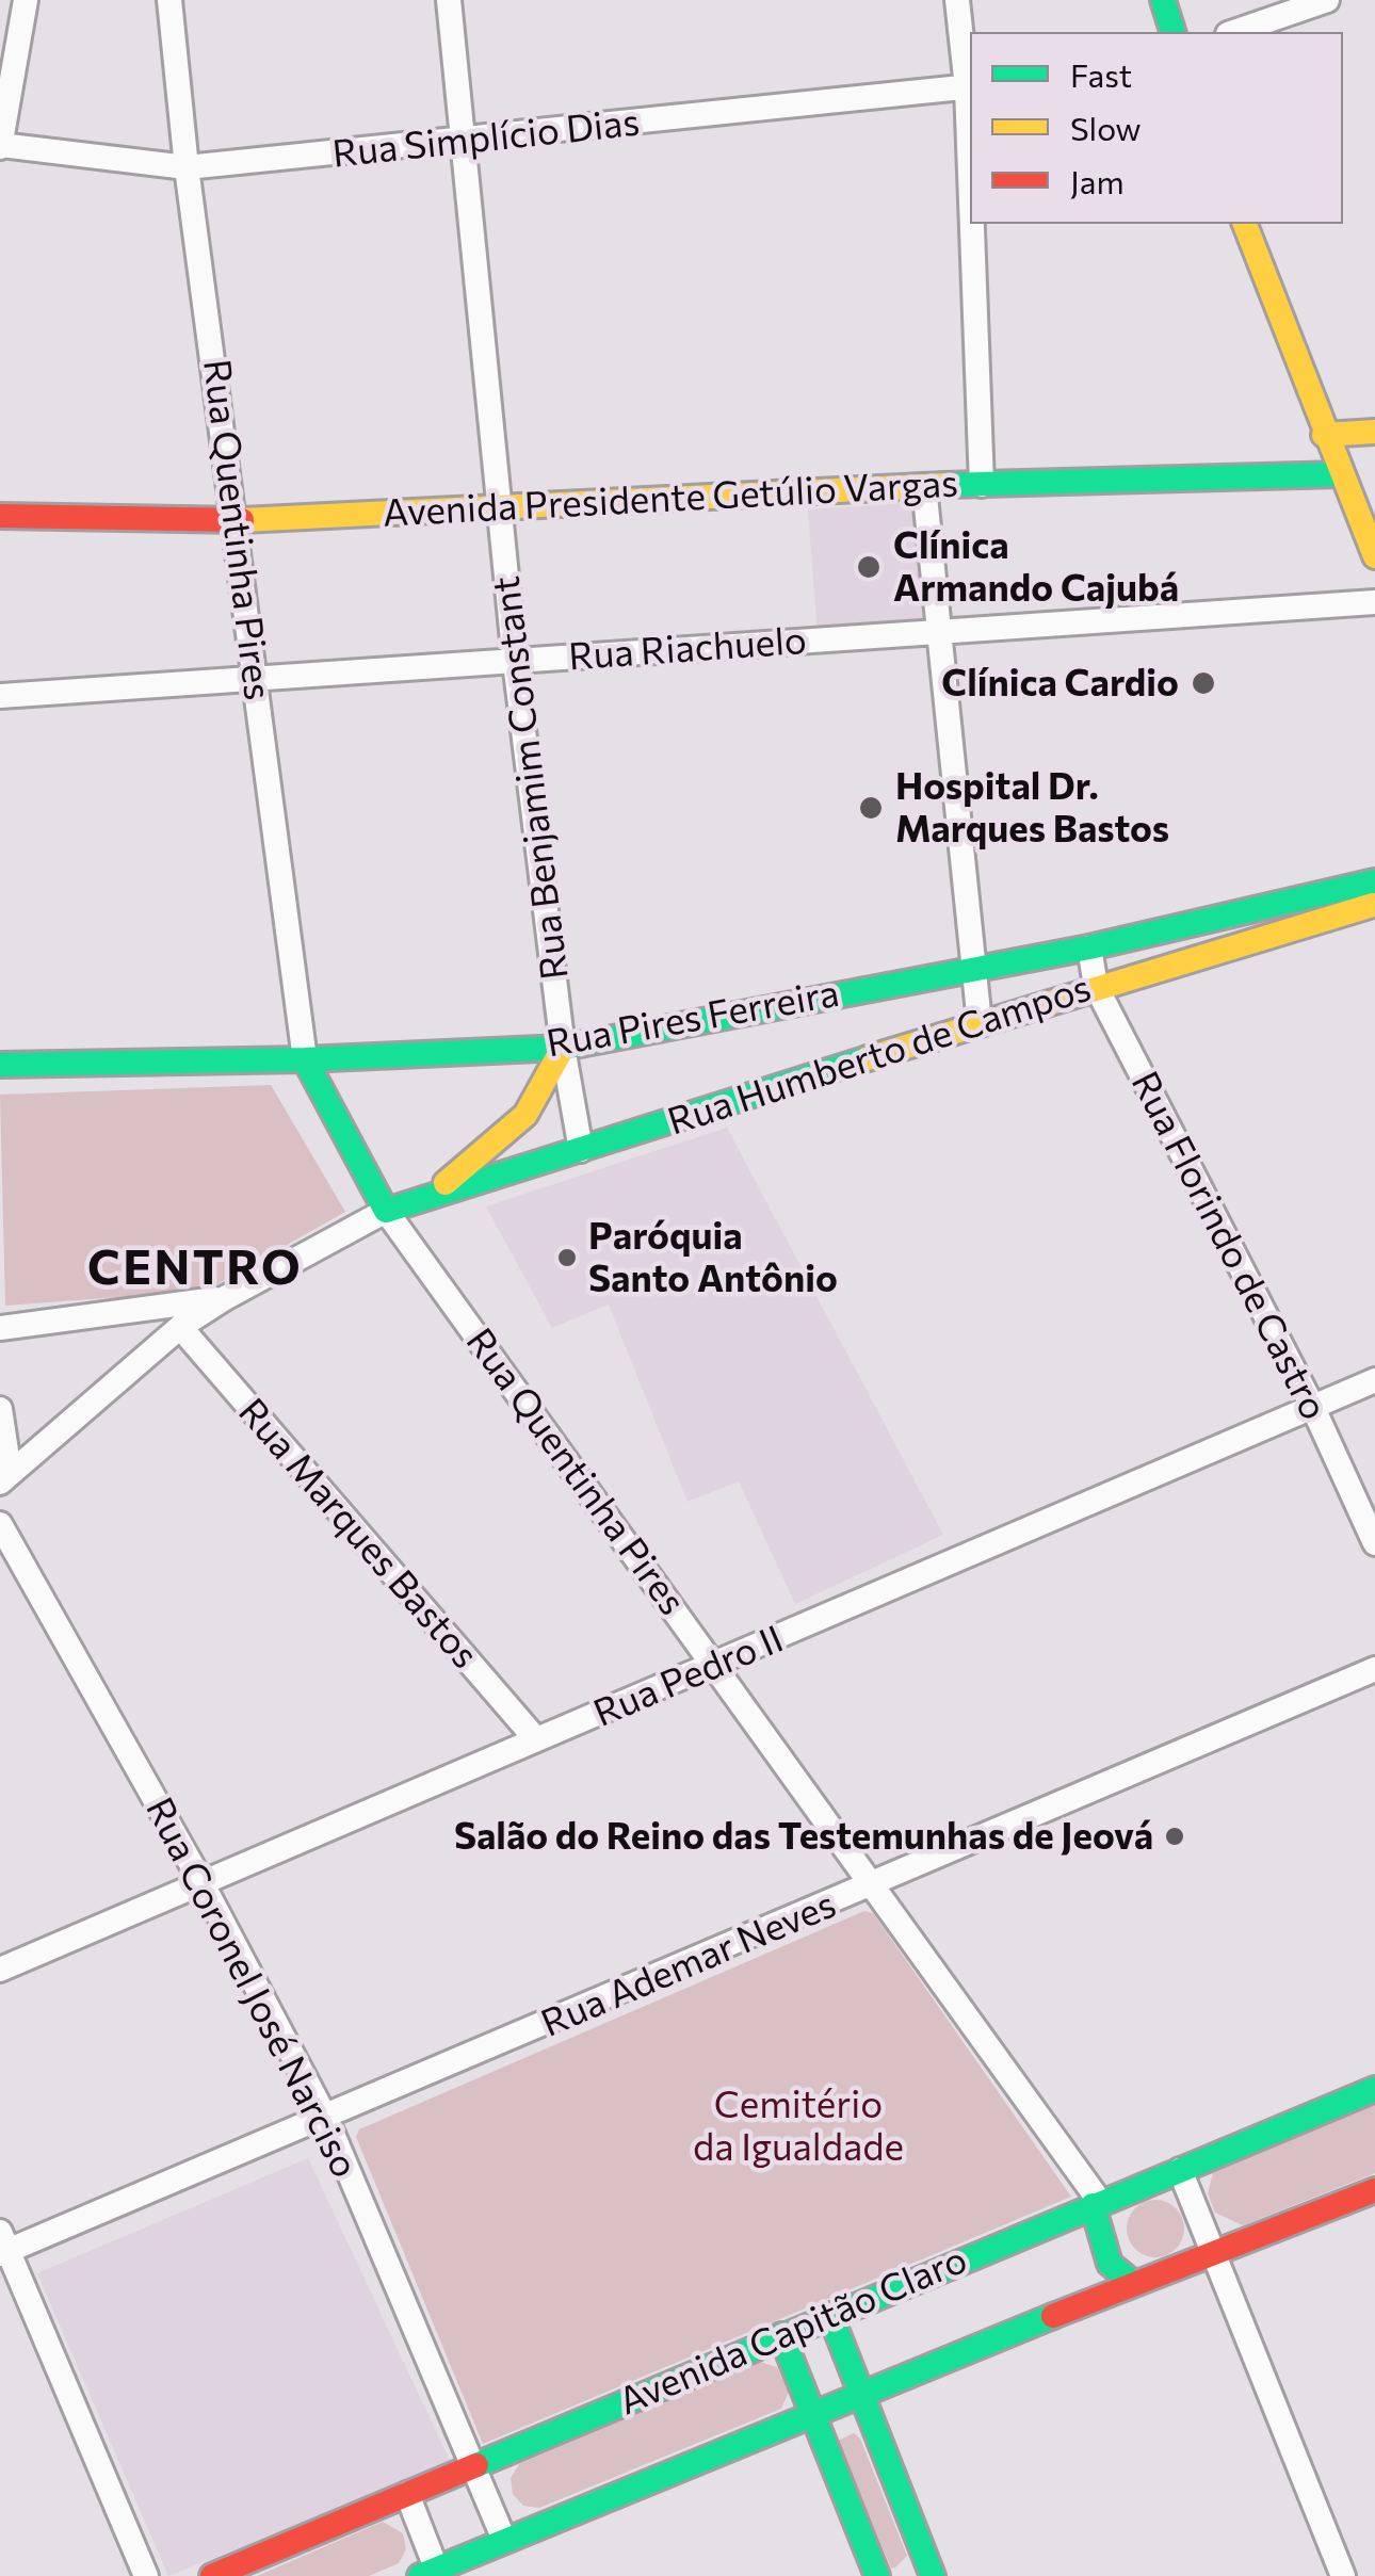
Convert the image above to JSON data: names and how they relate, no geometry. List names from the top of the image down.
{
  "streets": {
    "street": [
      "Rua Simplício Dias",
      "Avenida Presidente Getúlio Vargas",
      "Rua Quentinha Pires",
      "Rua Riachuelo",
      "Rua Benjamim Constant",
      "Rua Pires Ferreira",
      "Rua Humberto de Campos",
      "Rua Florindo de Castro",
      "Rua Marques Bastos",
      "Rua Pedro II",
      "Rua Ademar Neves",
      "Rua Coronel José Narciso",
      "Avenida Capitão Claro"
    ]
  },
  "crossings": [
    ["Rua Simplício Dias", "Rua Quentinha Pires"],
    ["Rua Simplício Dias", "Rua Benjamim Constant"],
    ["Avenida Presidente Getúlio Vargas", "Rua Quentinha Pires"],
    ["Avenida Presidente Getúlio Vargas", "Rua Benjamim Constant"],
    ["Rua Quentinha Pires", "Rua Riachuelo"],
    ["Rua Quentinha Pires", "Rua Pires Ferreira"],
    ["Rua Quentinha Pires", "Rua Humberto de Campos"],
    ["Rua Quentinha Pires", "Rua Pedro II"],
    ["Rua Quentinha Pires", "Rua Ademar Neves"],
    ["Rua Quentinha Pires", "Avenida Capitão Claro"],
    ["Rua Riachuelo", "Rua Benjamim Constant"],
    ["Rua Benjamim Constant", "Rua Pires Ferreira"],
    ["Rua Benjamim Constant", "Rua Humberto de Campos"],
    ["Rua Pires Ferreira", "Rua Florindo de Castro"],
    ["Rua Humberto de Campos", "Rua Florindo de Castro"],
    ["Rua Florindo de Castro", "Rua Pedro II"],
    ["Rua Marques Bastos", "Rua Pedro II"],
    ["Rua Pedro II", "Rua Coronel José Narciso"],
    ["Rua Ademar Neves", "Rua Coronel José Narciso"],
    ["Rua Coronel José Narciso", "Avenida Capitão Claro"]
  ],
  "districts": ["CENTRO"],
  "parks": ["Cemitério da Igualdade"],
  "places": [
    "Clínica Armando Cajubá",
    "Clínica Cardio",
    "Hospital Dr. Marques Bastos",
    "Paróquia Santo Antônio",
    "Salão do Reino das Testemunhas de Jeová"
  ],
  "legend": ["Fast", "Slow", "Jam"]
}
